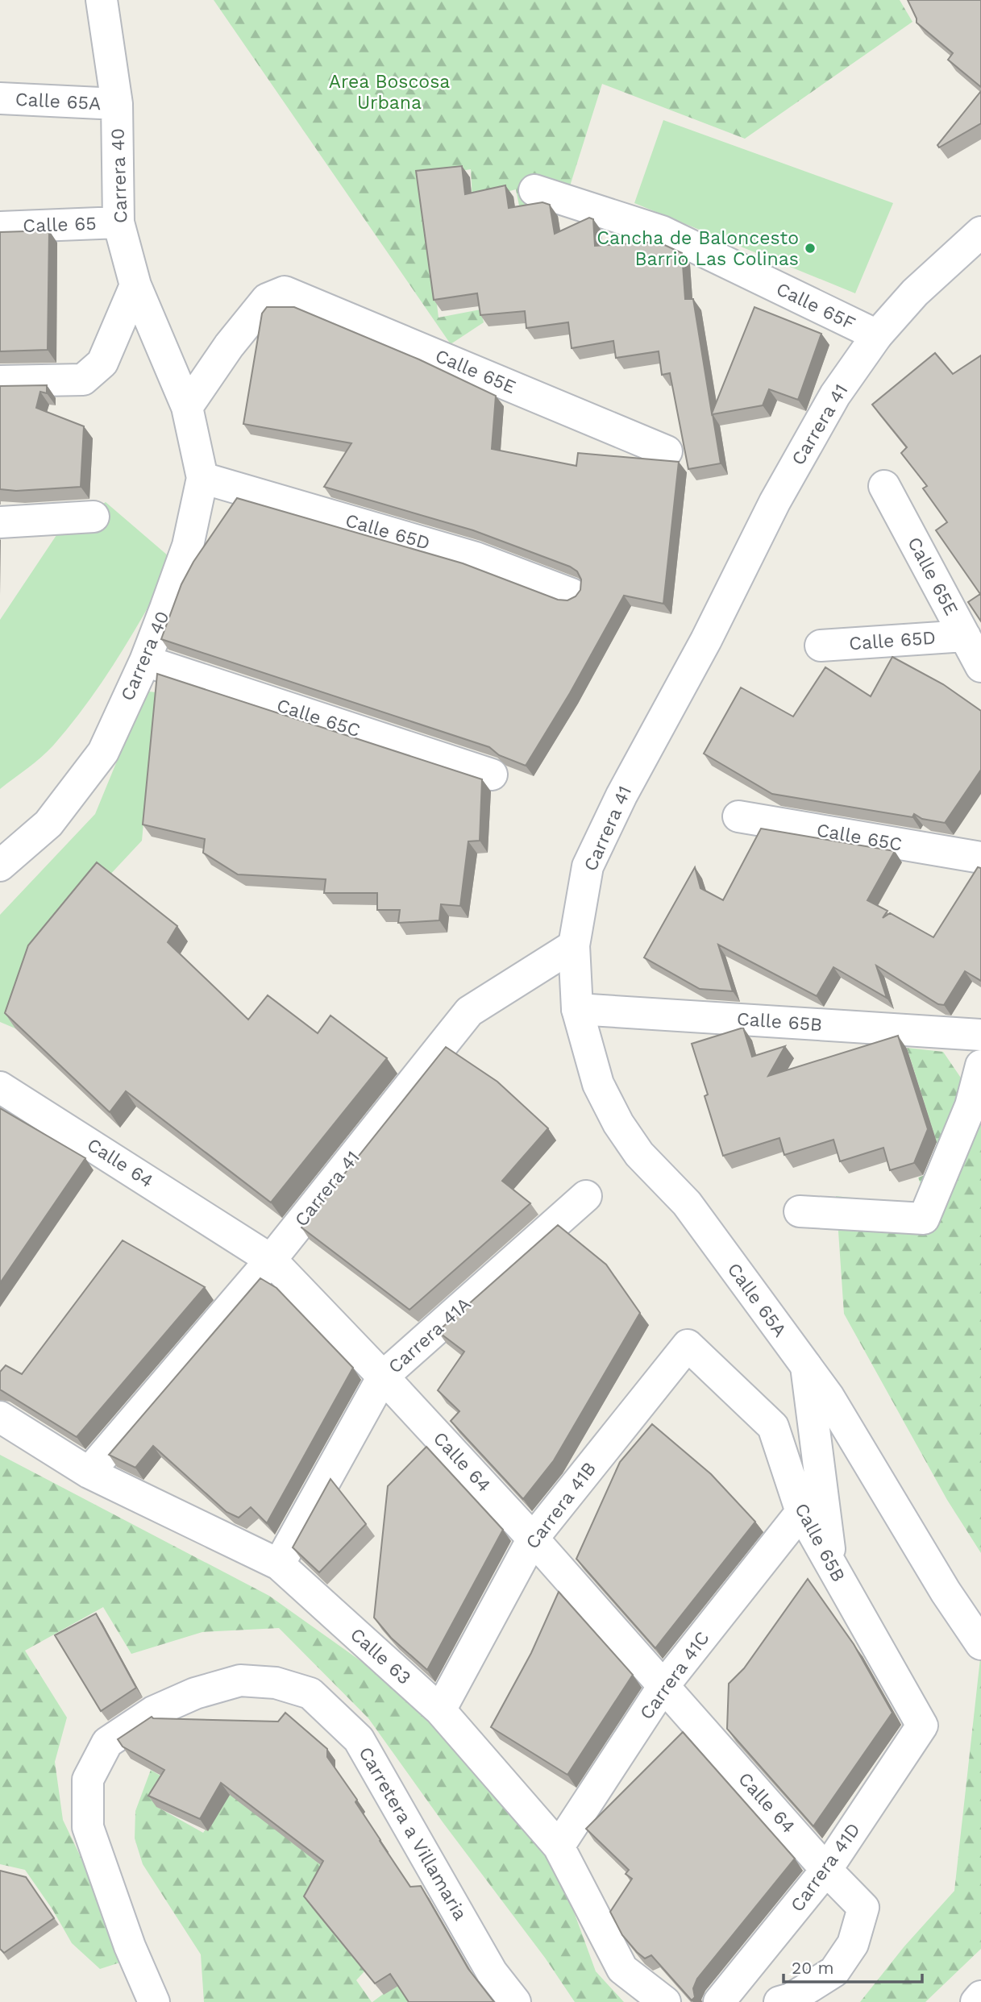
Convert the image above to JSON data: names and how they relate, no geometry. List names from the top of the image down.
{
  "streets": {
    "street": [
      "Calle 65A",
      "Carrera 40",
      "Calle 65",
      "Calle 65F",
      "Calle 65E",
      "Carrera 41",
      "Calle 65D",
      "Calle 65C",
      "Calle 65B",
      "Calle 64",
      "Carrera 41A",
      "Carrera 41B",
      "Calle 63",
      "Carrera 41C",
      "Carretera a Villamaria",
      "Carrera 41D"
    ]
  },
  "crossings": [
    ["Calle 65A", "Carrera 40"],
    ["Calle 65A", "Carrera 41"],
    ["Calle 65A", "Calle 65B"],
    ["Carrera 40", "Calle 65"],
    ["Carrera 40", "Calle 65E"],
    ["Carrera 40", "Calle 65D"],
    ["Carrera 40", "Calle 65C"],
    ["Calle 65F", "Carrera 41"],
    ["Calle 65E", "Calle 65D"],
    ["Carrera 41", "Calle 64"],
    ["Carrera 41", "Calle 63"],
    ["Calle 65B", "Carrera 41B"],
    ["Calle 65B", "Carrera 41C"],
    ["Calle 65B", "Carrera 41D"],
    ["Calle 64", "Carrera 41A"],
    ["Calle 64", "Carrera 41B"],
    ["Calle 64", "Carrera 41C"],
    ["Calle 64", "Carrera 41D"],
    ["Carrera 41A", "Calle 63"],
    ["Carrera 41B", "Calle 63"],
    ["Calle 63", "Carrera 41C"]
  ],
  "parks": ["Area Boscosa Urbana"],
  "places": ["Cancha de Baloncesto Barrio Las Colinas"],
  "scale_bar": "20 m"
}
